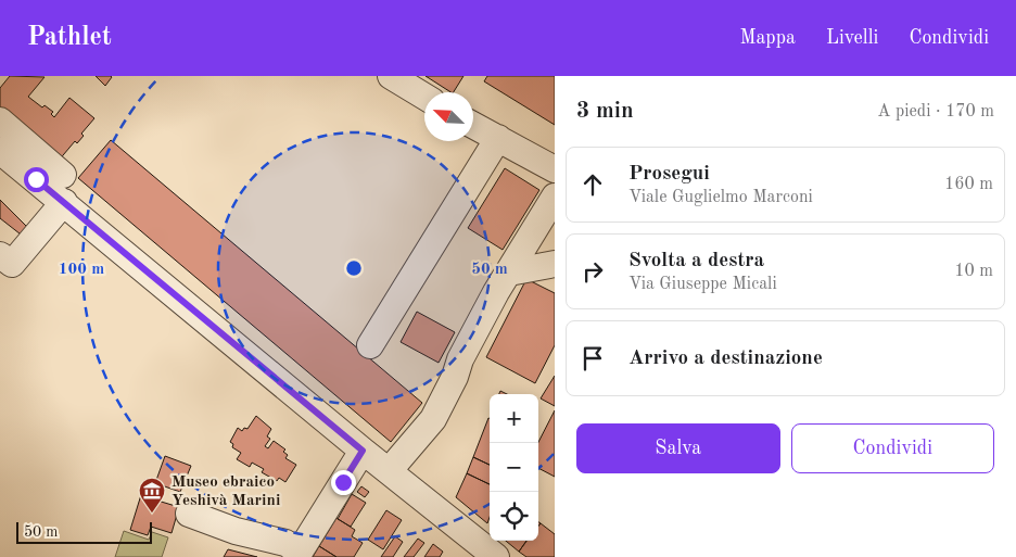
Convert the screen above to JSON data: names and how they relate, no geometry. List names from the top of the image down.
{
  "places": {
    "museum": ["Museo ebraico Yeshivà Marini"]
  },
  "scale_bar": "50 m",
  "north": "top left",
  "page": {
    "header": "Pathlet",
    "nav": ["Mappa", "Livelli", "Condividi"],
    "heading": ["3 min", "A piedi · 170 m"],
    "list": [
      ["Prosegui", "Viale Guglielmo Marconi", "160 m"],
      ["Svolta a destra", "Via Giuseppe Micali", "10 m"],
      "Arrivo a destinazione"
    ],
    "map_buttons": ["+", "−"],
    "buttons": ["Salva", "Condividi"],
    "scale": "50 m"
  },
  "rings": ["50 m", "100 m"]
}
